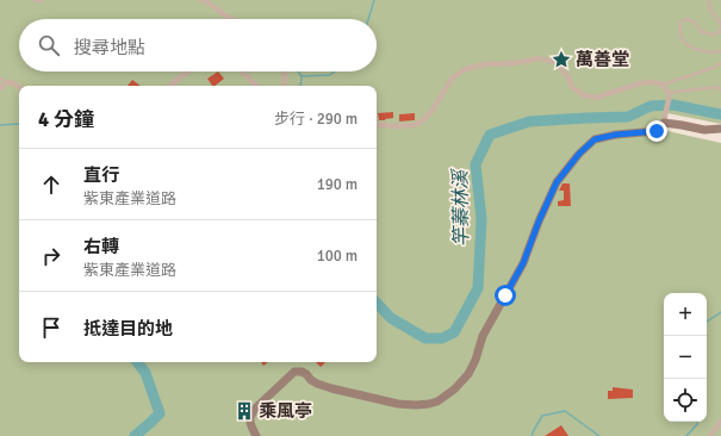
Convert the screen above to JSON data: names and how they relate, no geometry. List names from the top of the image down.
{
  "water": ["竿蓁林溪"],
  "places": {
    "place": ["萬善堂"],
    "building": ["乘風亭"]
  },
  "page": {
    "search": "搜尋地點",
    "heading": ["4 分鐘", "步行 · 290 m"],
    "list": [
      ["直行", "紫東產業道路", "190 m"],
      ["右轉", "紫東產業道路", "100 m"],
      "抵達目的地"
    ],
    "map_buttons": ["+", "−"]
  }
}
